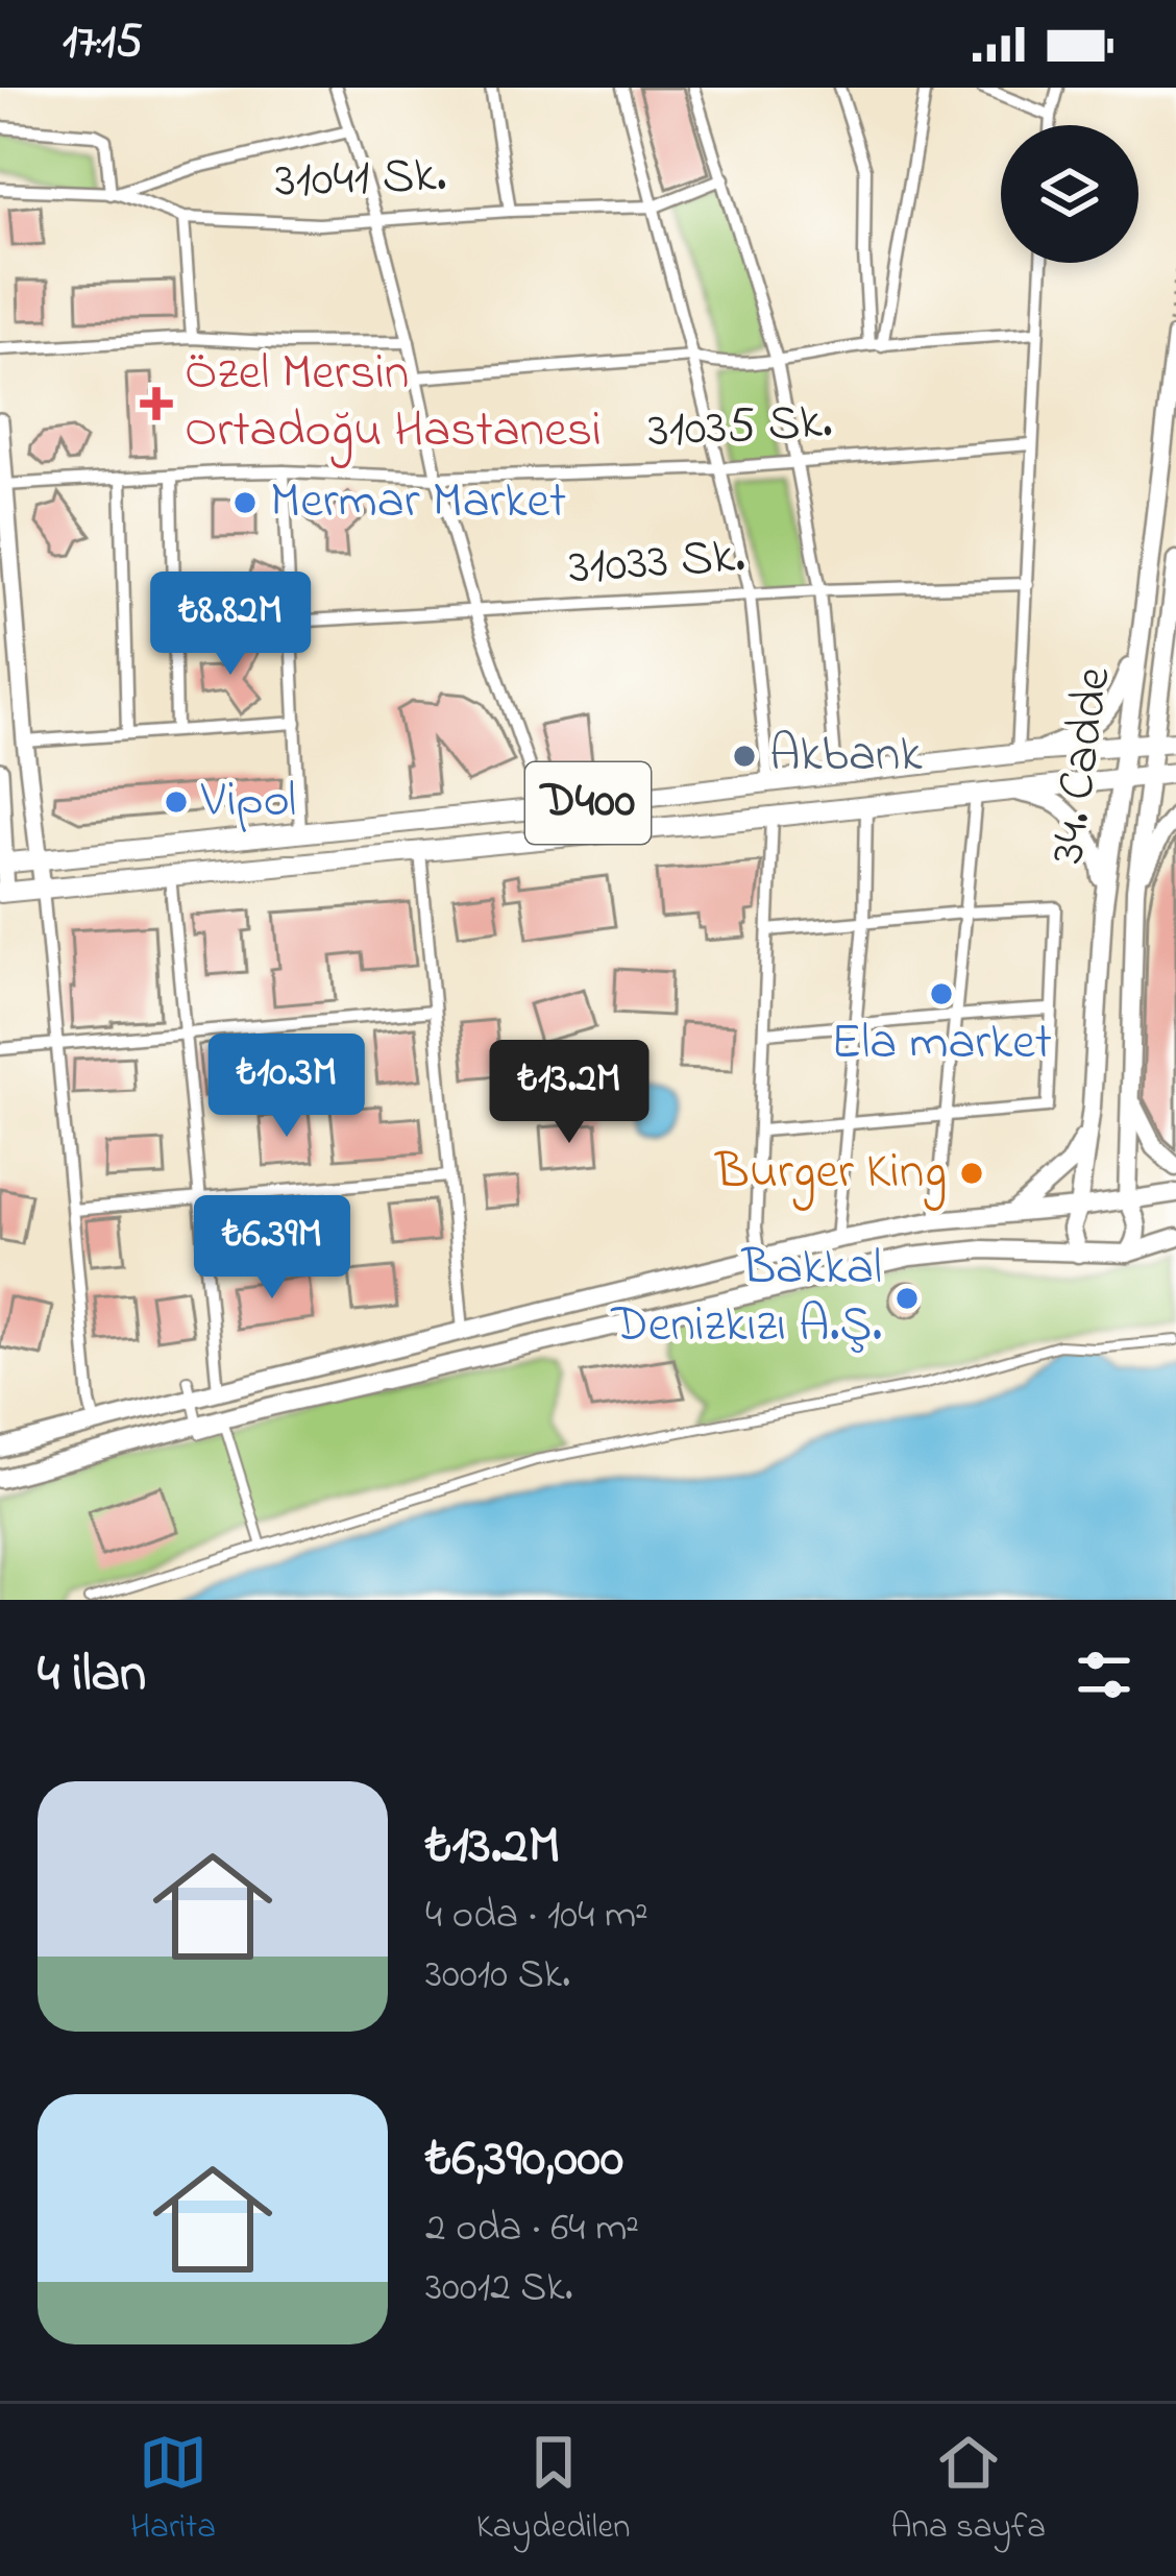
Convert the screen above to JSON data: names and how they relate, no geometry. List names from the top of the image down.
{
  "streets": {
    "highway": ["D400"],
    "main road": ["34. Cadde"],
    "street": ["31041 Sk.", "31035 Sk.", "31033 Sk."]
  },
  "crossings": [
    ["34. Cadde", "D400"]
  ],
  "places": {
    "health": ["Özel Mersin Ortadoğu Hastanesi"],
    "other": [
      "Mermar Market",
      "Akbank",
      "Vipol",
      "Ela market",
      "Burger King",
      "Bakkal Denizkızı A.Ş."
    ]
  },
  "page": {
    "status": "17:15",
    "price": [
      "₺8.82M",
      "₺10.3M",
      "₺13.2M",
      "₺6.39M"
    ],
    "heading": "4 ilan",
    "list": [
      {
        "name": "₺13.2M",
        "note": "4 oda · 104 m² · 30010 Sk."
      },
      {
        "name": "₺6,390,000",
        "note": "2 oda · 64 m² · 30012 Sk."
      }
    ],
    "tabs": ["Harita", "Kaydedilen", "Ana sayfa"]
  }
}
